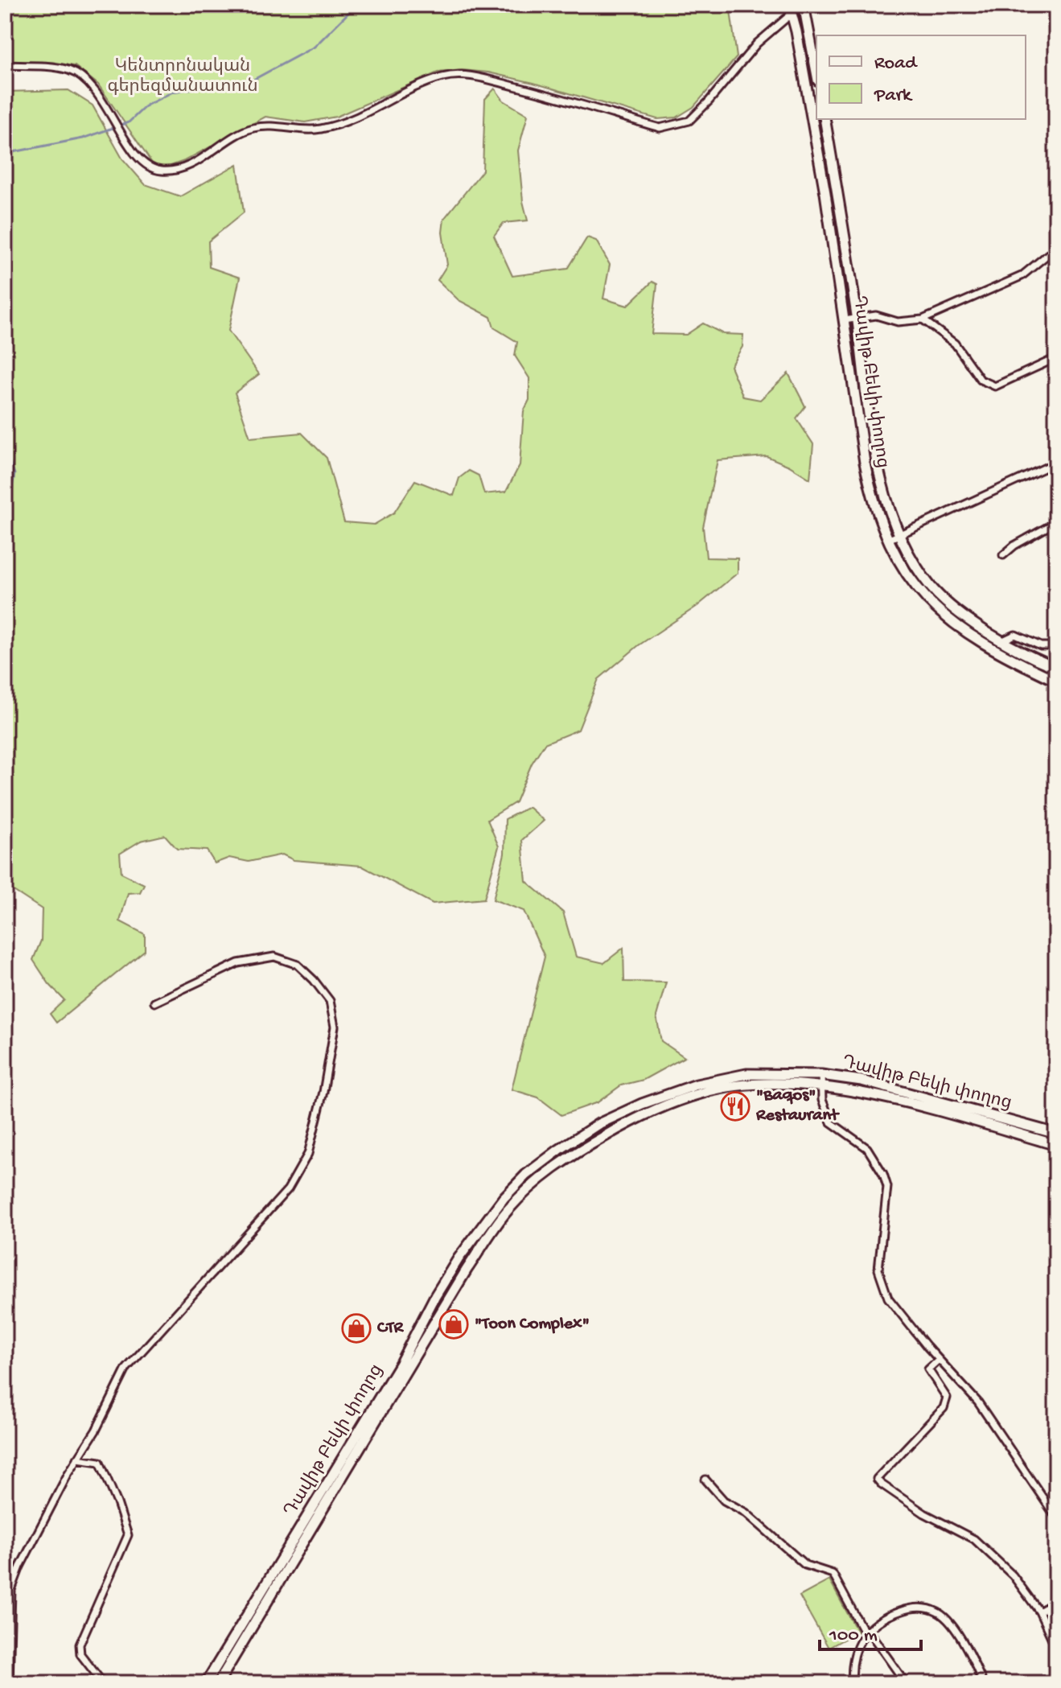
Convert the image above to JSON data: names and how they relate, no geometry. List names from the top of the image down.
{
  "streets": {
    "main road": ["Դավիթ Բեկի փողոց"]
  },
  "parks": ["Կենտրոնական գերեզմանատուն"],
  "places": {
    "restaurant": ["\"Baqos\" Restaurant"],
    "shop": ["\"Toon Complex\"", "CTR"]
  },
  "legend": ["Road", "Park"],
  "scale_bar": "100 m"
}
